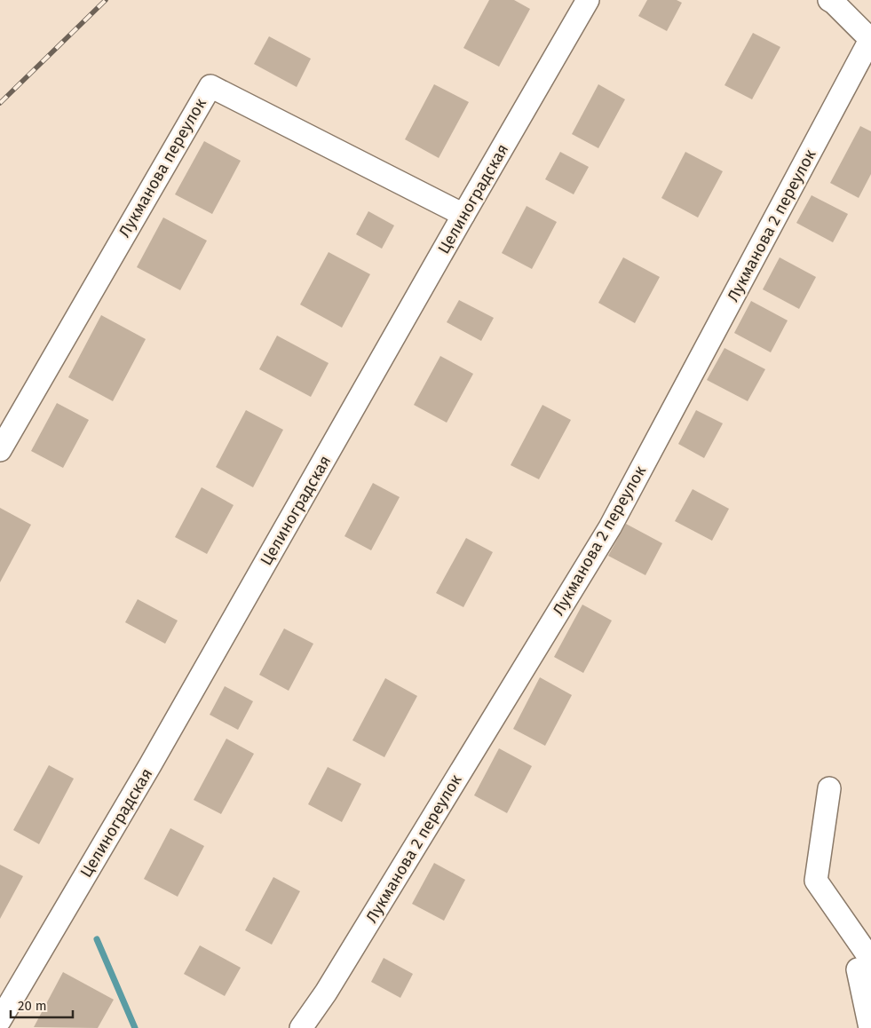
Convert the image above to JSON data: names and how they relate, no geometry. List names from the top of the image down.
{
  "streets": {
    "street": ["Лукманова переулок", "Целиноградская", "Лукманова 2 переулок"]
  },
  "crossings": [
    ["Лукманова переулок", "Целиноградская"]
  ],
  "scale_bar": "20 m"
}
